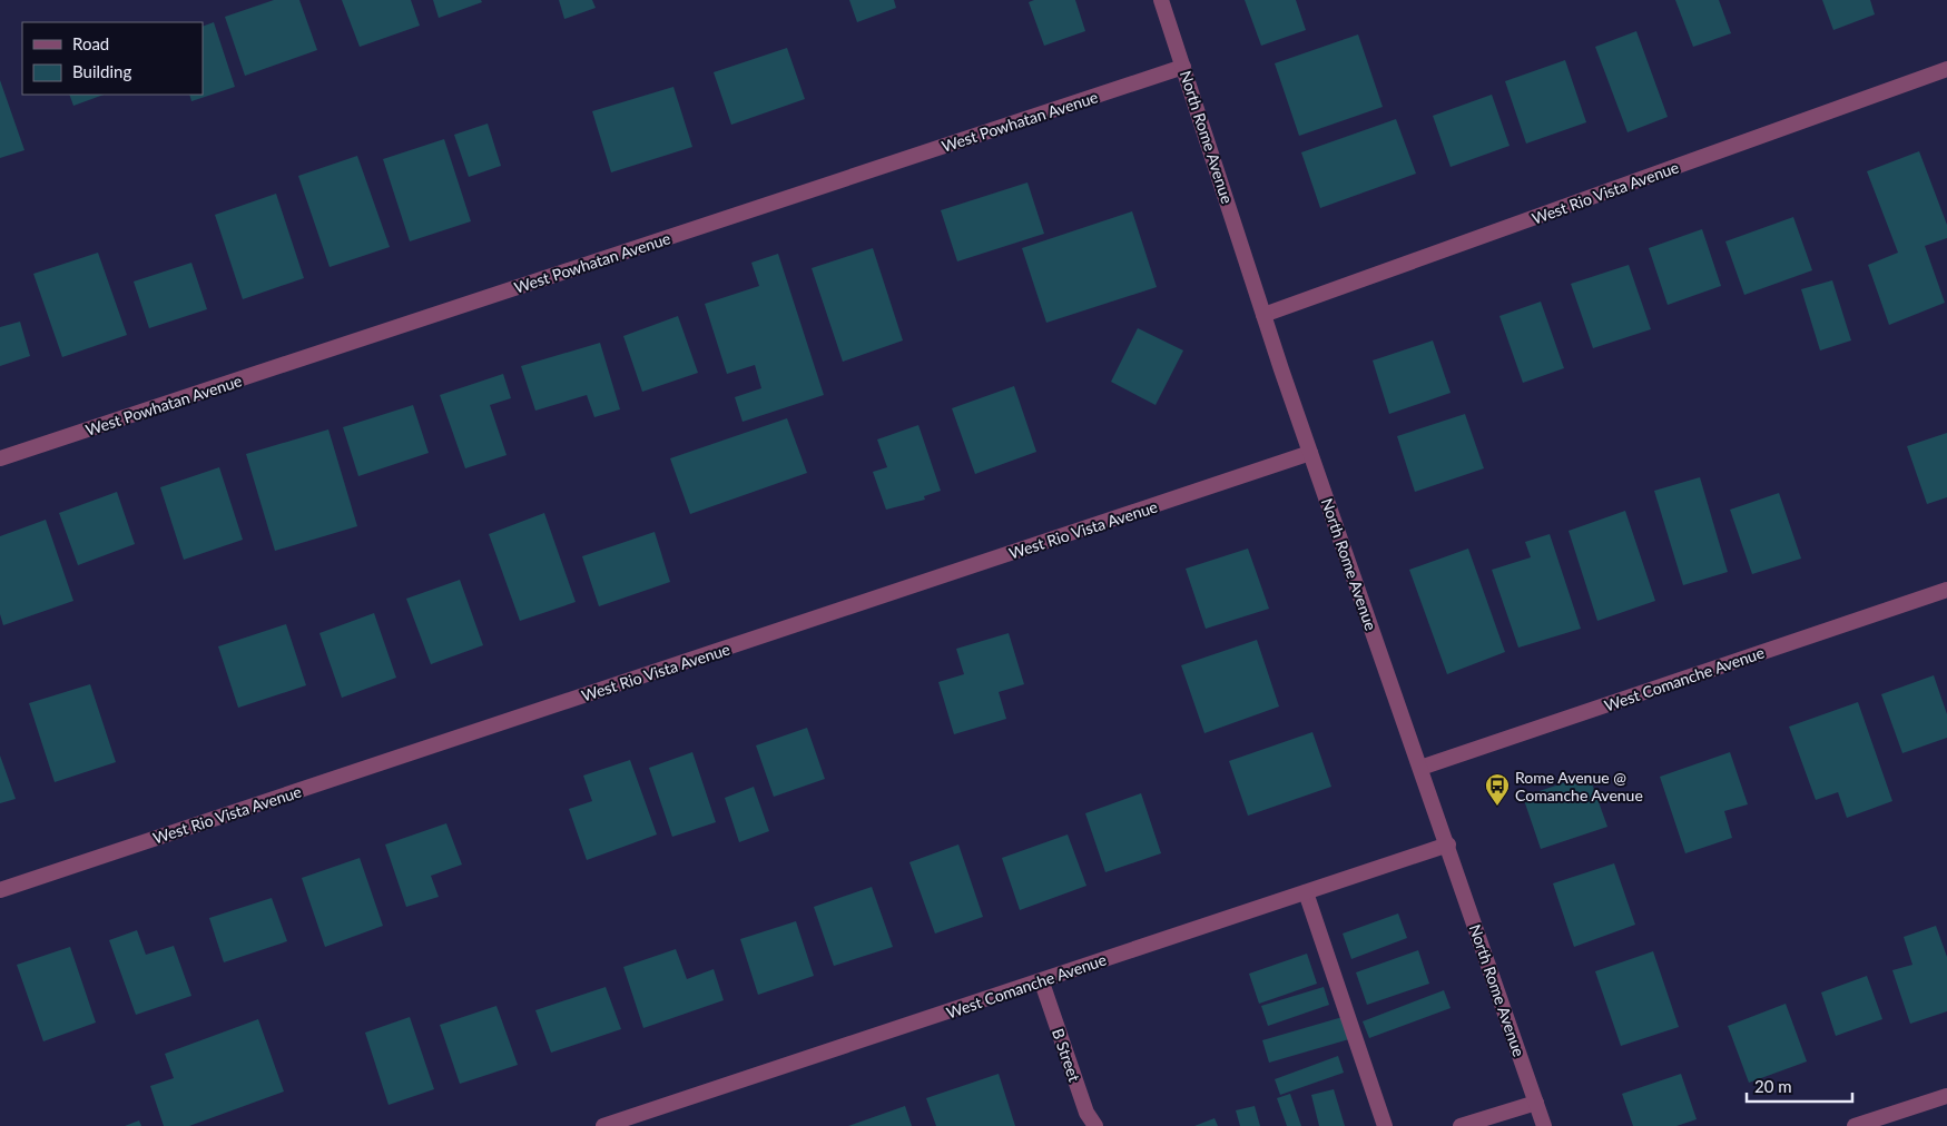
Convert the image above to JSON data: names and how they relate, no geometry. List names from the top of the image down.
{
  "streets": {
    "street": [
      "West Powhatan Avenue",
      "North Rome Avenue",
      "West Rio Vista Avenue",
      "West Comanche Avenue",
      "B Street"
    ]
  },
  "crossings": [
    ["West Powhatan Avenue", "North Rome Avenue"],
    ["North Rome Avenue", "West Rio Vista Avenue"],
    ["North Rome Avenue", "West Comanche Avenue"],
    ["West Comanche Avenue", "B Street"]
  ],
  "places": {
    "bus stop": ["Rome Avenue @ Comanche Avenue"]
  },
  "legend": ["Road", "Building"],
  "scale_bar": "20 m"
}
